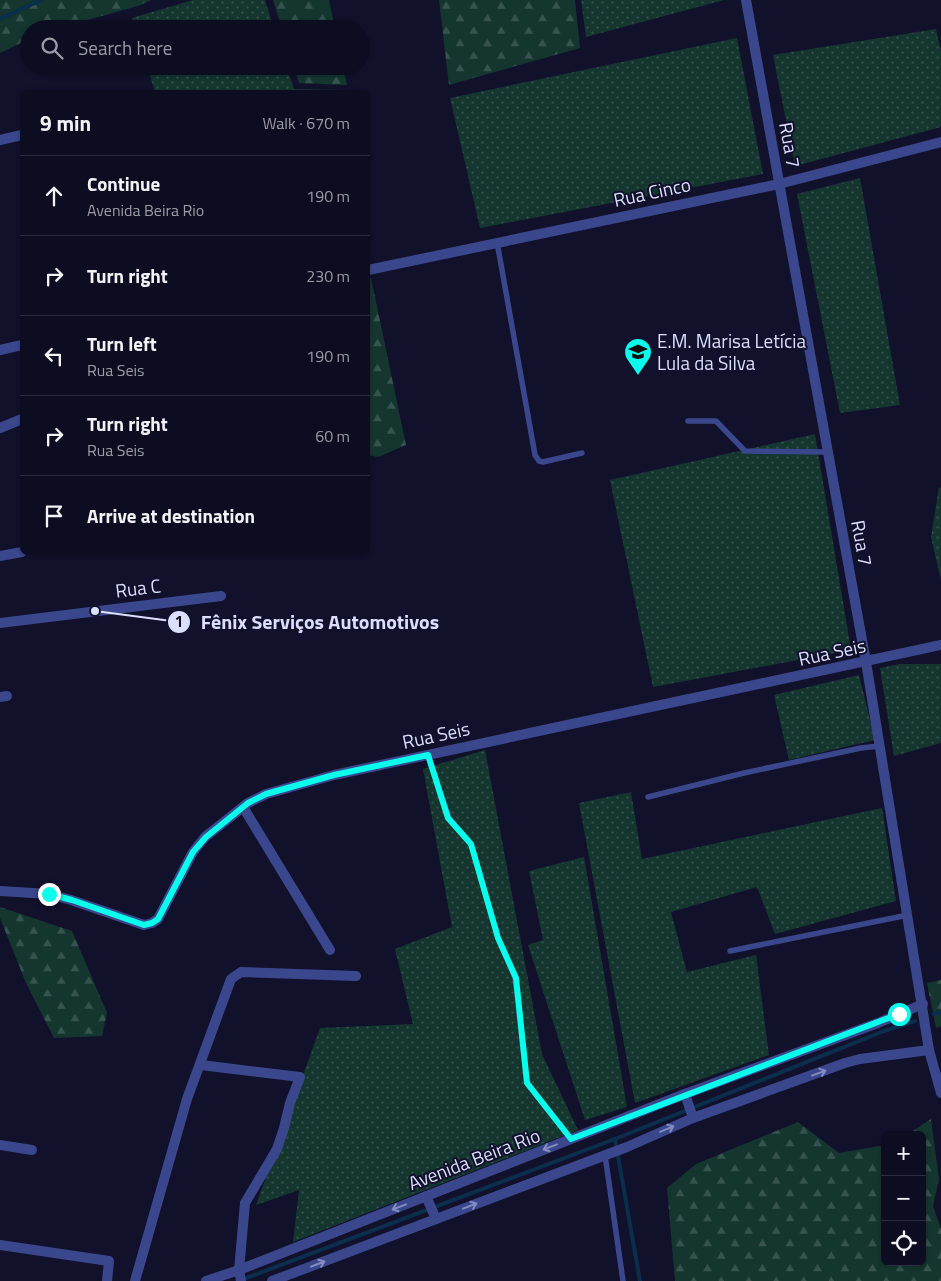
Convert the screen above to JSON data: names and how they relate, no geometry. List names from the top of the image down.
{
  "streets": {
    "street": [
      "Rua 7",
      "Rua Cinco",
      "Rua C",
      "Rua Seis",
      "Avenida Beira Rio"
    ]
  },
  "crossings": [
    ["Rua 7", "Rua Cinco"],
    ["Rua 7", "Rua Seis"],
    ["Rua 7", "Avenida Beira Rio"]
  ],
  "places": {
    "school or university": ["E.M. Marisa Letícia Lula da Silva"],
    "other": ["Fênix Serviços Automotivos"]
  },
  "page": {
    "search": "Search here",
    "heading": ["9 min", "Walk · 670 m"],
    "list": [
      ["Continue", "Avenida Beira Rio", "190 m"],
      ["Turn right", "230 m"],
      ["Turn left", "Rua Seis", "190 m"],
      ["Turn right", "Rua Seis", "60 m"],
      "Arrive at destination"
    ],
    "map_buttons": ["+", "−"]
  }
}
